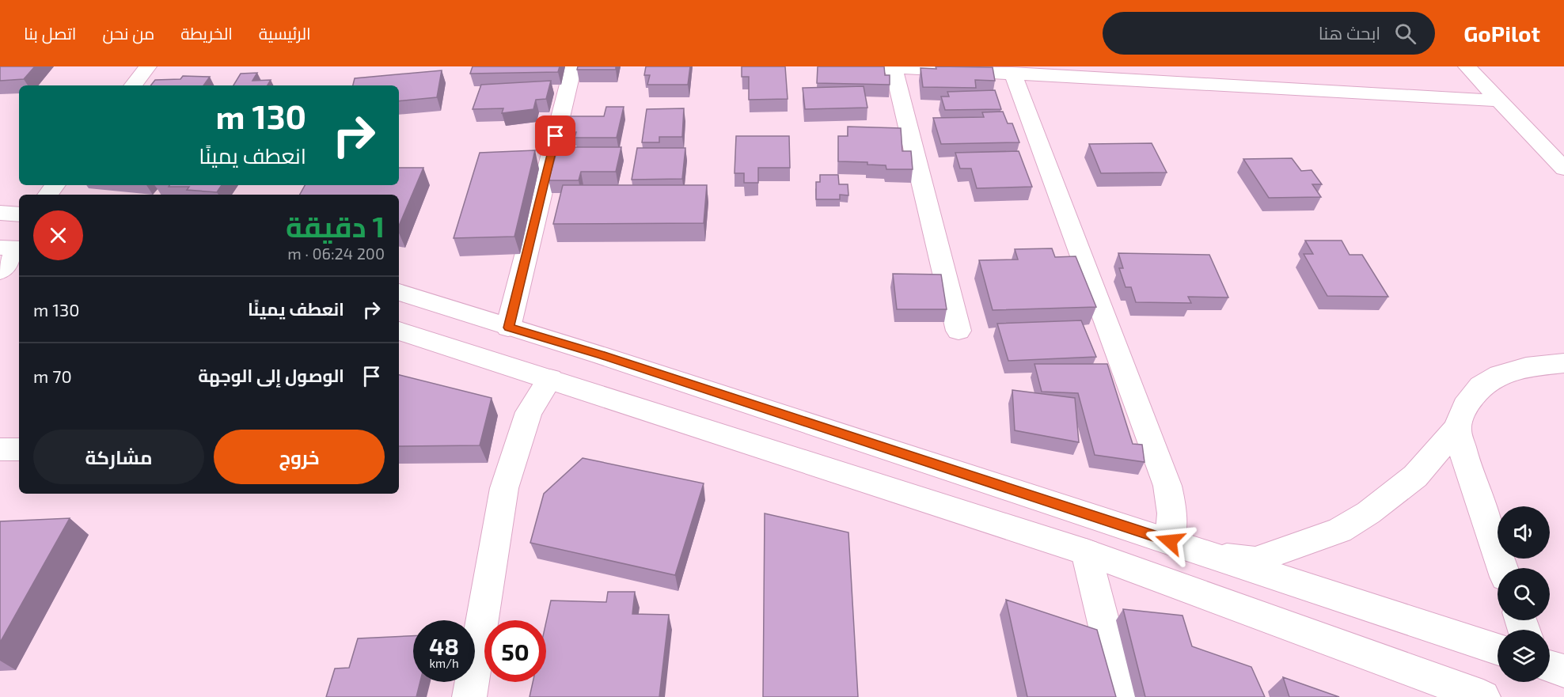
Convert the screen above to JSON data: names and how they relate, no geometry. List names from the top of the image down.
{
  "page": {
    "header": "GoPilot",
    "search": "ابحث هنا",
    "nav": [
      "الرئيسية",
      "الخريطة",
      "من نحن",
      "اتصل بنا"
    ],
    "turn": ["130 m", "انعطف يمينًا"],
    "heading": ["1 دقيقة", "200 m · 06:24"],
    "list": [
      {
        "name": "انعطف يمينًا",
        "value": "130 m"
      },
      {
        "name": "الوصول إلى الوجهة",
        "value": "70 m"
      }
    ],
    "buttons": ["خروج", "مشاركة"],
    "speed": "48 km/h",
    "limit": "50"
  }
}
